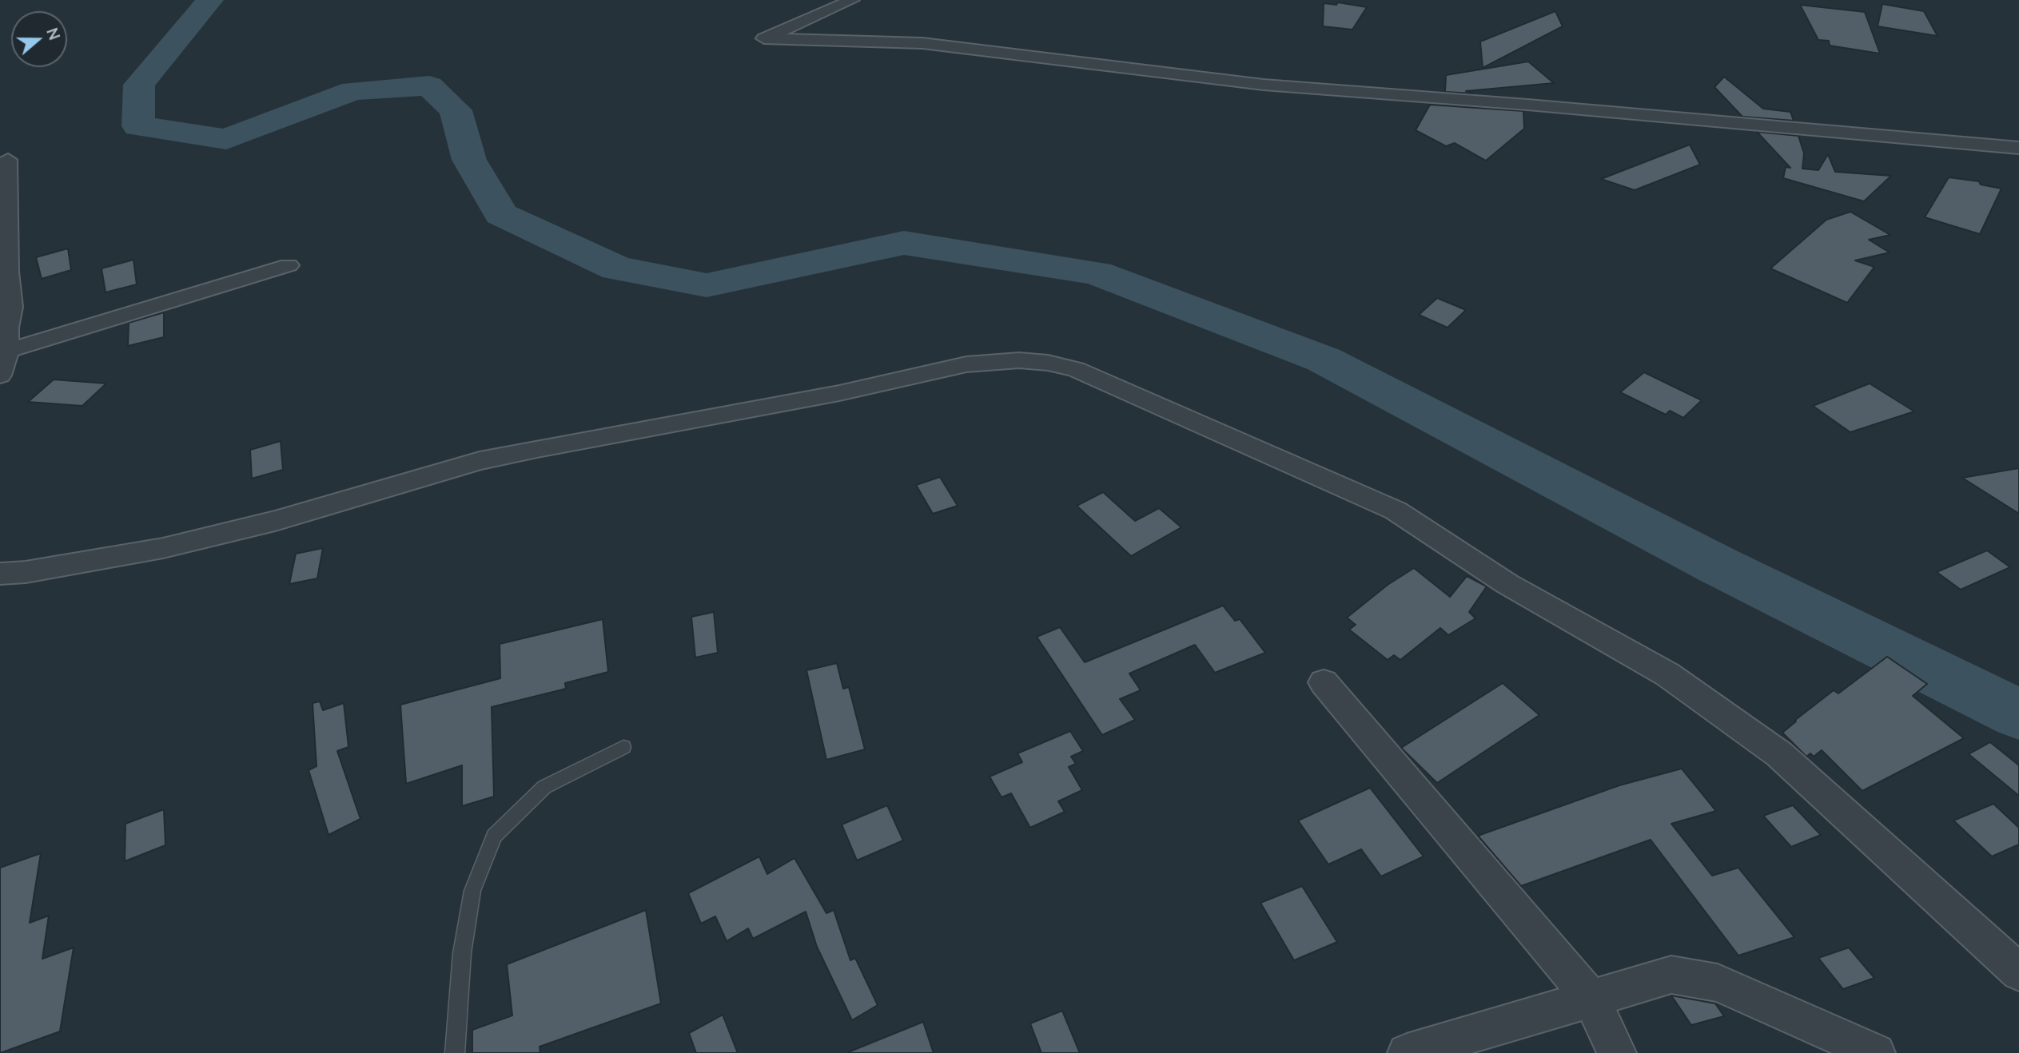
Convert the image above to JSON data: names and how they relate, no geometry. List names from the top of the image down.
{
  "north": "right"
}
